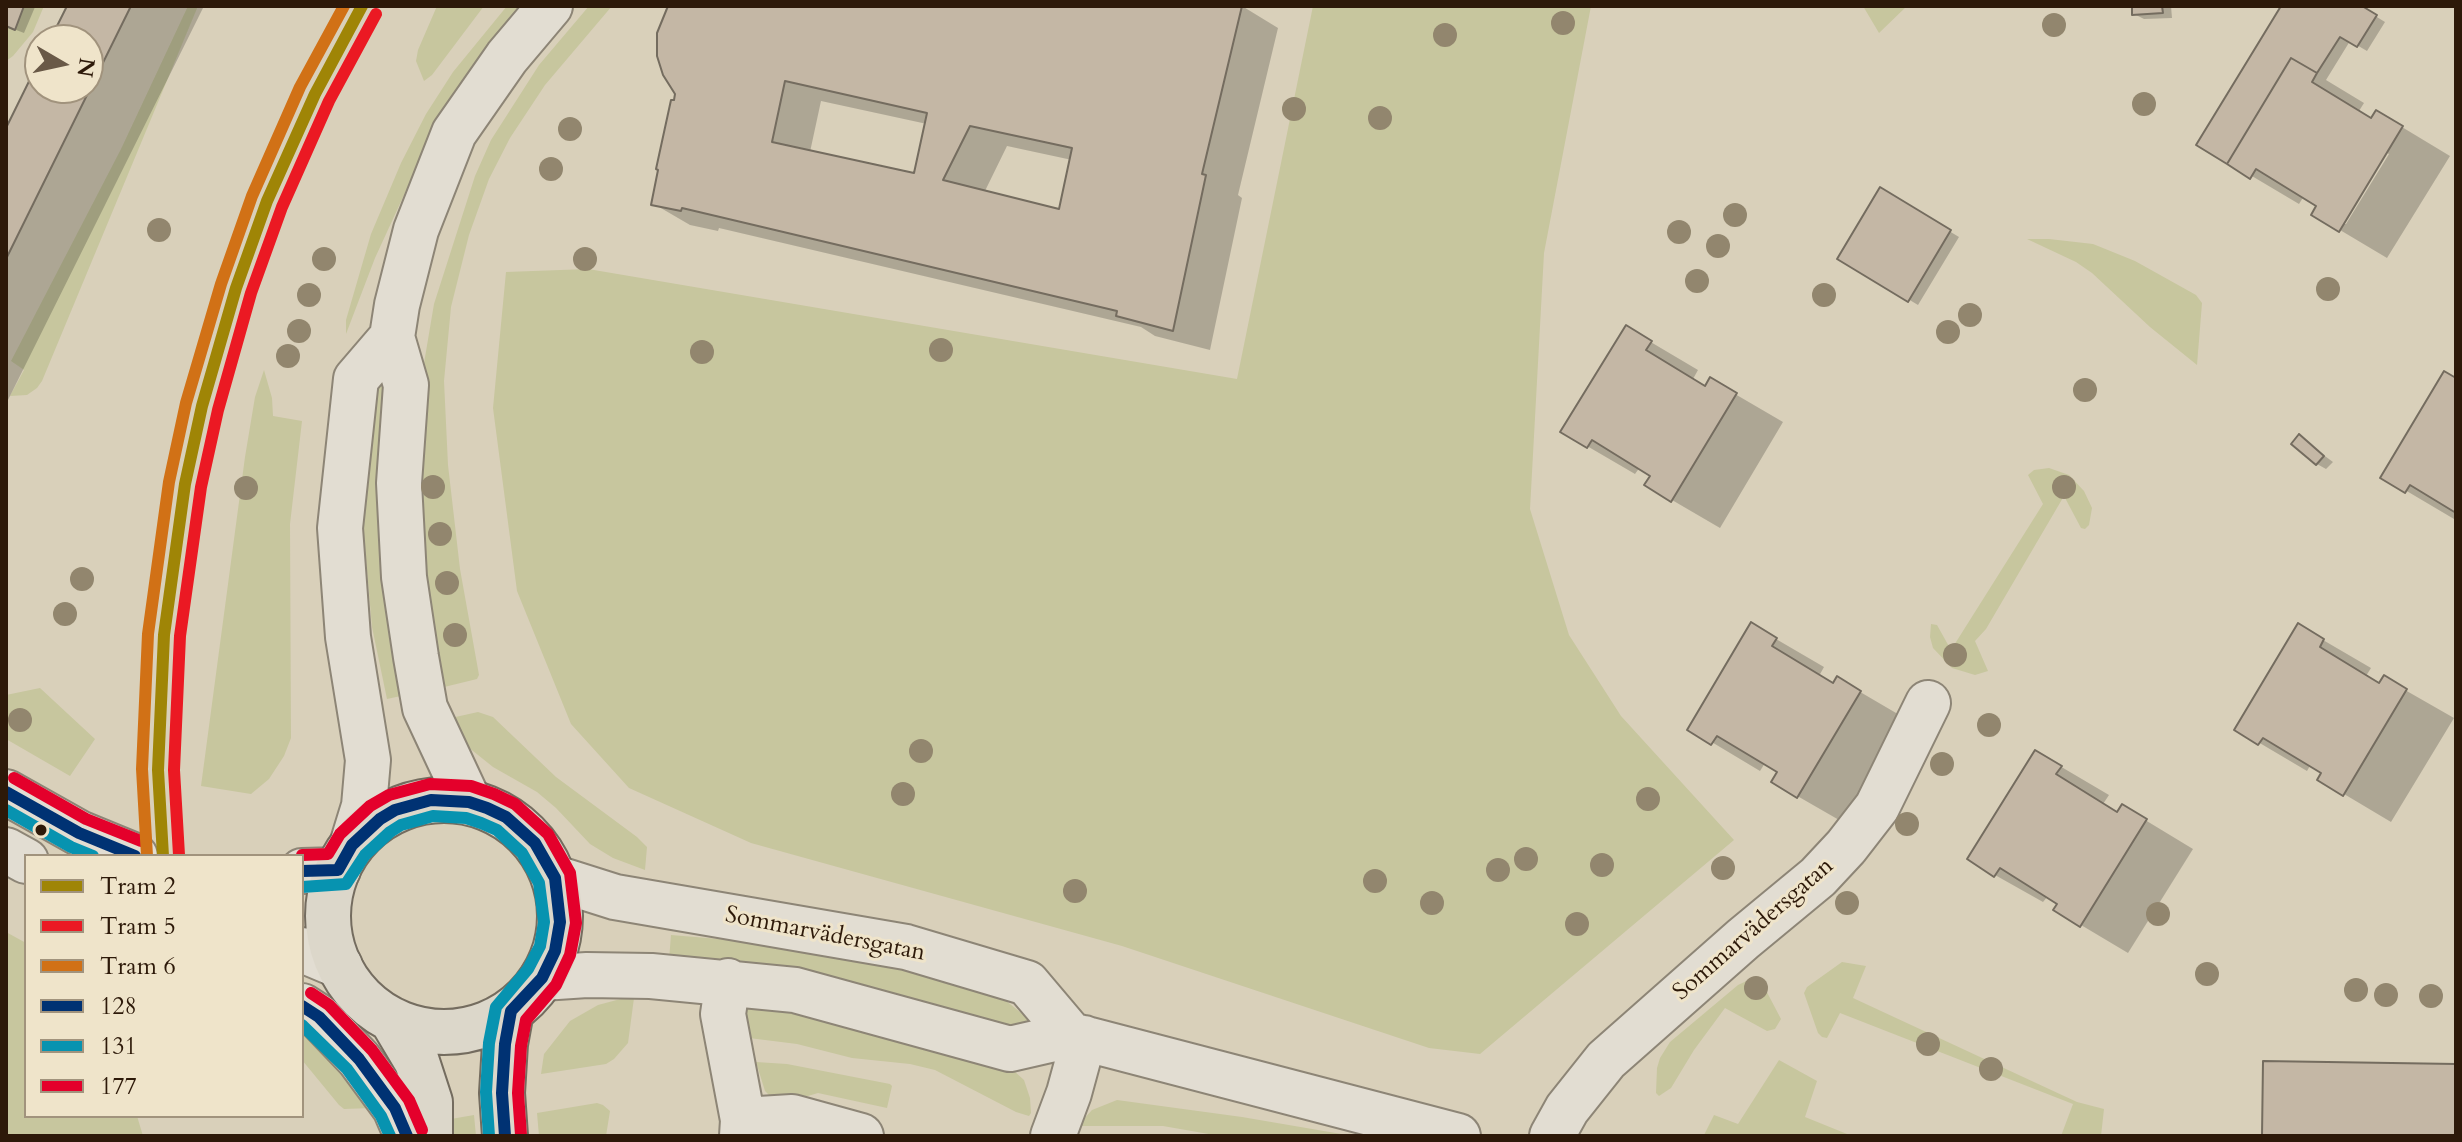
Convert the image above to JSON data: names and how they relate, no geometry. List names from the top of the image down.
{
  "streets": {
    "street": ["Sommarvädersgatan"]
  },
  "lines": [
    "tram line 2",
    "tram line 6",
    "tram line 5",
    "transit line 177",
    "transit line 128",
    "transit line 131"
  ],
  "legend": [
    "Tram 2",
    "Tram 5",
    "Tram 6",
    "128",
    "131",
    "177"
  ],
  "north": "right"
}
